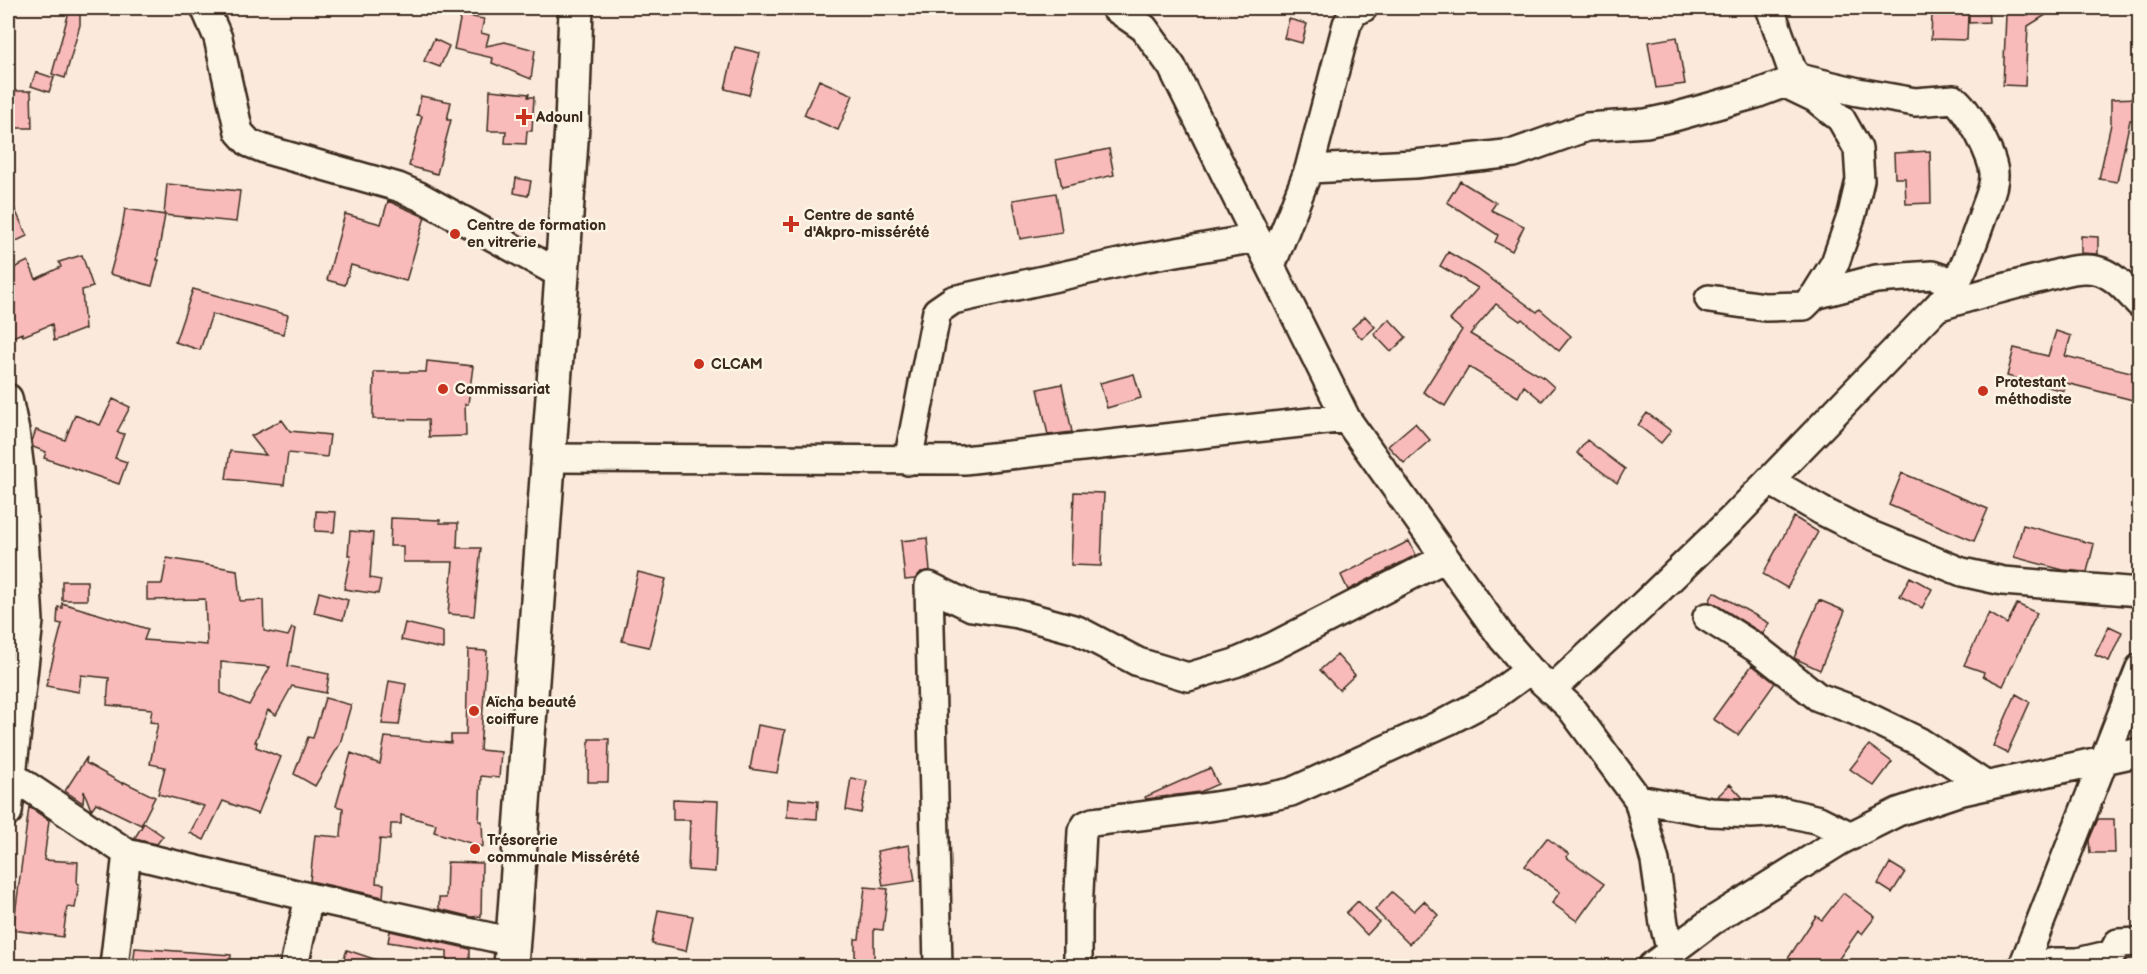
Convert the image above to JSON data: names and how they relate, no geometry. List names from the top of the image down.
{
  "places": {
    "health": ["Adounl", "Centre de santé d'Akpro-missérété"],
    "other": [
      "Centre de formation en vitrerie",
      "CLCAM",
      "Commissariat",
      "Protestant méthodiste",
      "Aïcha beauté coiffure",
      "Trésorerie communale Missérété"
    ]
  }
}
